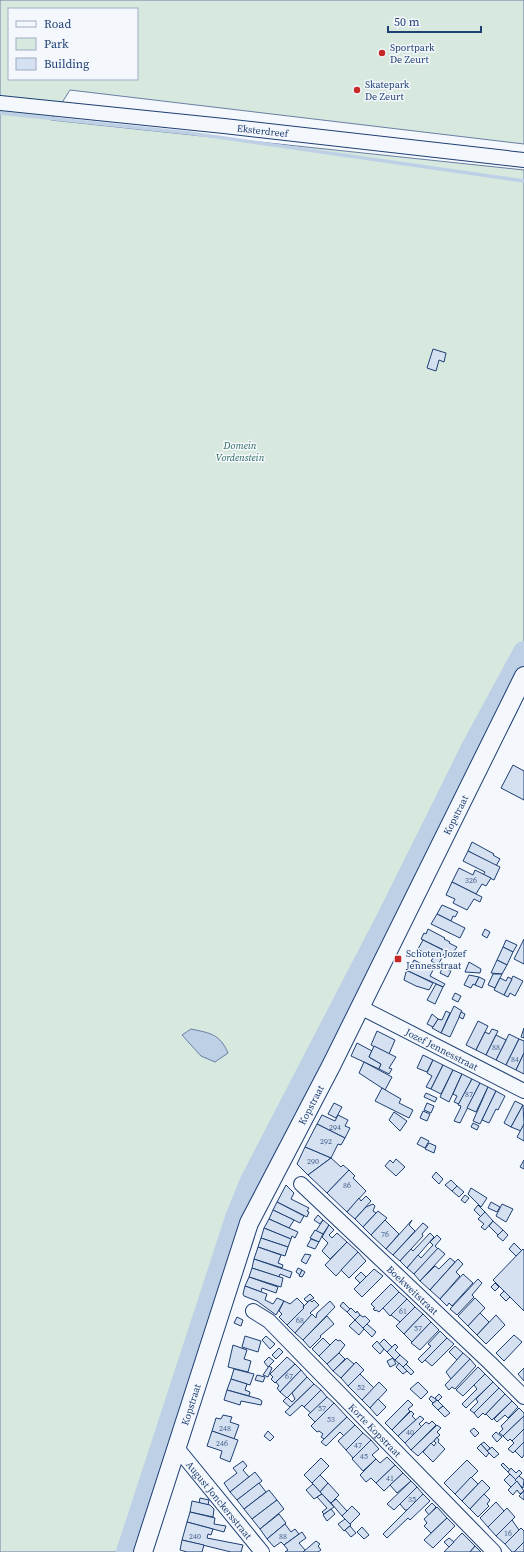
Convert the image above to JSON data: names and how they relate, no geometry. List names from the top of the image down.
{
  "streets": {
    "main road": ["Kopstraat"],
    "street": [
      "Eksterdreef",
      "Jozef Jennesstraat",
      "Boekweitstraat",
      "Korte Kopstraat",
      "August Jonckersstraat"
    ]
  },
  "crossings": [
    ["Kopstraat", "Jozef Jennesstraat"],
    ["Kopstraat", "August Jonckersstraat"]
  ],
  "parks": ["Domein Vordenstein"],
  "places": {
    "other": ["Sportpark De Zeurt", "Skatepark De Zeurt"],
    "transit": ["Schoten Jozef Jennesstraat"]
  },
  "house_numbers": [
    "326",
    "88",
    "84",
    "87",
    "294",
    "292",
    "290",
    "86",
    "76",
    "61",
    "68",
    "57",
    "67",
    "52",
    "57",
    "53",
    "248",
    "40",
    "246",
    "47",
    "45",
    "41",
    "35",
    "16",
    "240",
    "88"
  ],
  "legend": ["Road", "Park", "Building"],
  "scale_bar": "50 m"
}
